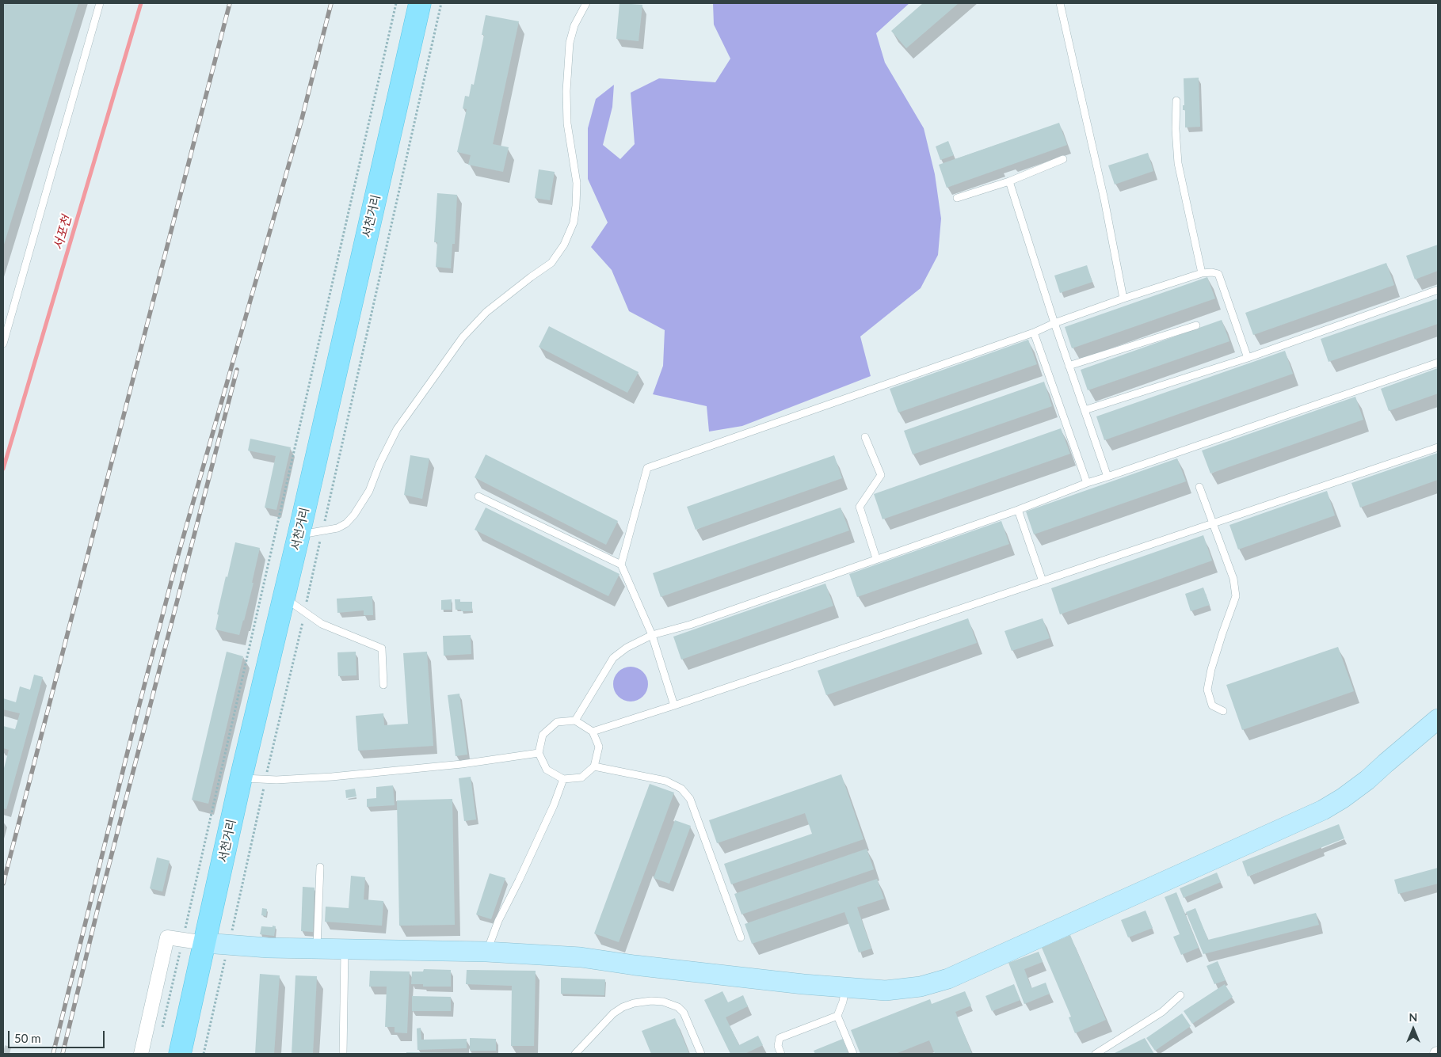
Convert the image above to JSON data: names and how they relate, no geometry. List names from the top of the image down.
{
  "streets": {
    "main road": ["서천거리"]
  },
  "water": ["서포천"],
  "scale_bar": "50 m",
  "north": "top"
}
